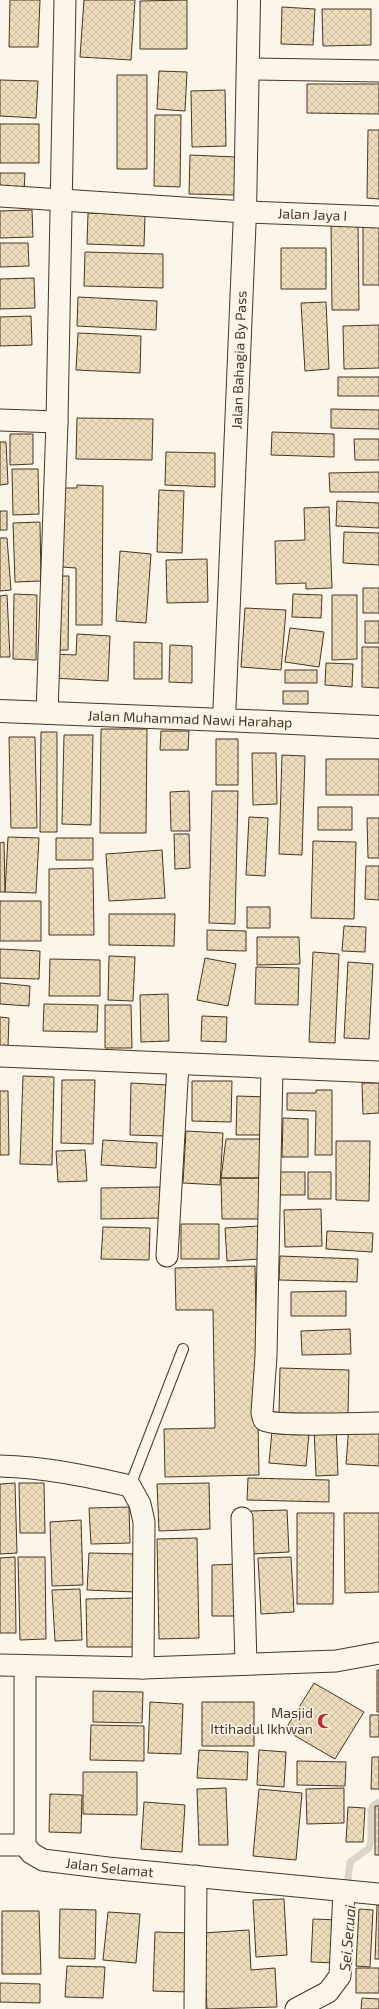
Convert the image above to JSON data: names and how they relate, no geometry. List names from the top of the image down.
{
  "streets": {
    "main road": ["Jalan Bahagia By Pass", "Jalan Muhammad Nawi Harahap"],
    "street": ["Jalan Jaya I", "Jalan Selamat"]
  },
  "crossings": [
    ["Jalan Jaya I", "Jalan Bahagia By Pass"],
    ["Jalan Bahagia By Pass", "Jalan Muhammad Nawi Harahap"]
  ],
  "water": ["Sei Seruai"],
  "places": {
    "mosque": ["Masjid Ittihadul Ikhwan"]
  }
}
